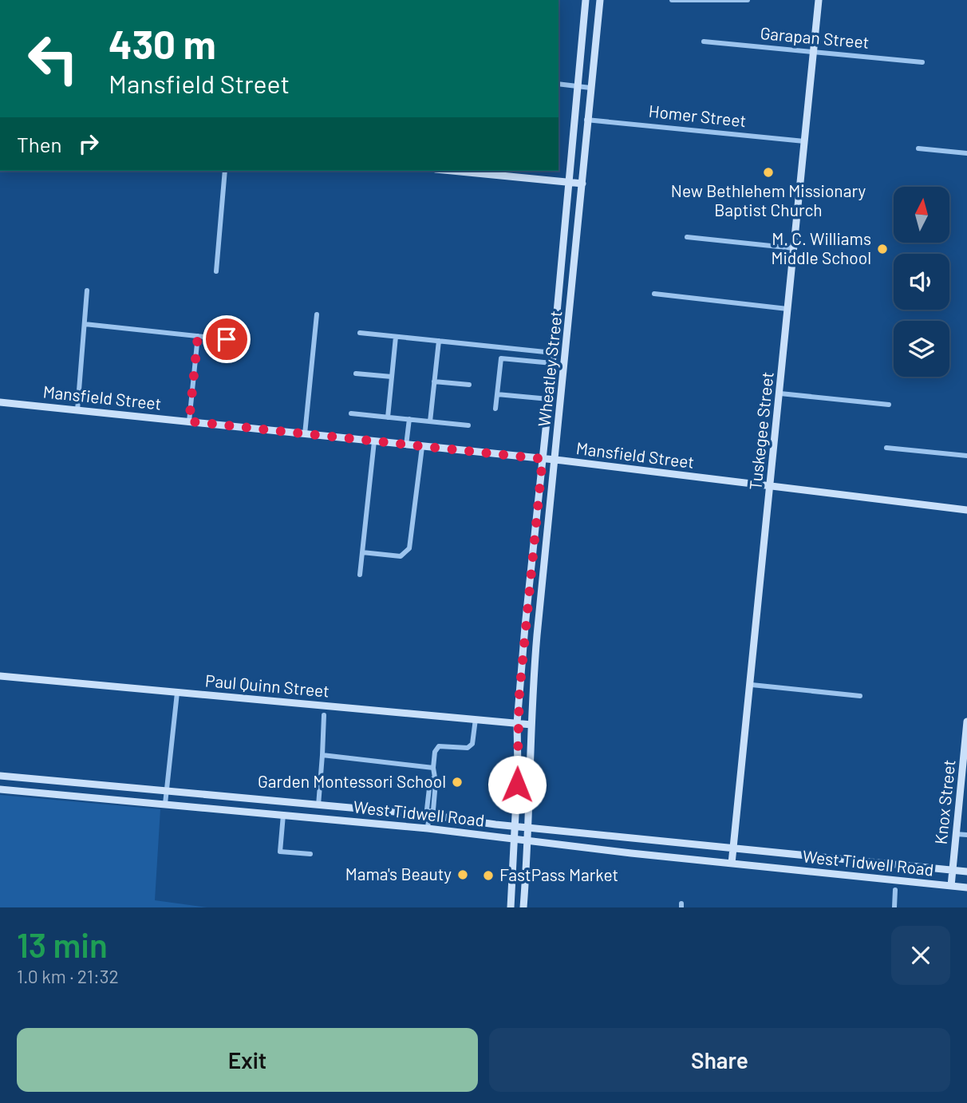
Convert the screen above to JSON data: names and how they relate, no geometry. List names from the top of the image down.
{
  "streets": {
    "main road": [
      "Wheatley Street",
      "Mansfield Street",
      "Tuskegee Street",
      "Paul Quinn Street",
      "Knox Street",
      "West Tidwell Road"
    ],
    "street": ["Garapan Street", "Homer Street"]
  },
  "crossings": [
    ["Garapan Street", "Tuskegee Street"],
    ["Homer Street", "Wheatley Street"],
    ["Homer Street", "Tuskegee Street"],
    ["Wheatley Street", "Mansfield Street"],
    ["Wheatley Street", "Paul Quinn Street"],
    ["Wheatley Street", "West Tidwell Road"],
    ["Mansfield Street", "Tuskegee Street"],
    ["Tuskegee Street", "West Tidwell Road"],
    ["Knox Street", "West Tidwell Road"]
  ],
  "places": [
    "New Bethlehem Missionary Baptist Church",
    "M. C. Williams Middle School",
    "Garden Montessori School",
    "Mama's Beauty",
    "FastPass Market"
  ],
  "north": "top",
  "page": {
    "turn": ["430 m", "Mansfield Street"],
    "then": "Then",
    "heading": ["13 min", "1.0 km · 21:32"],
    "buttons": ["Exit", "Share"]
  }
}
